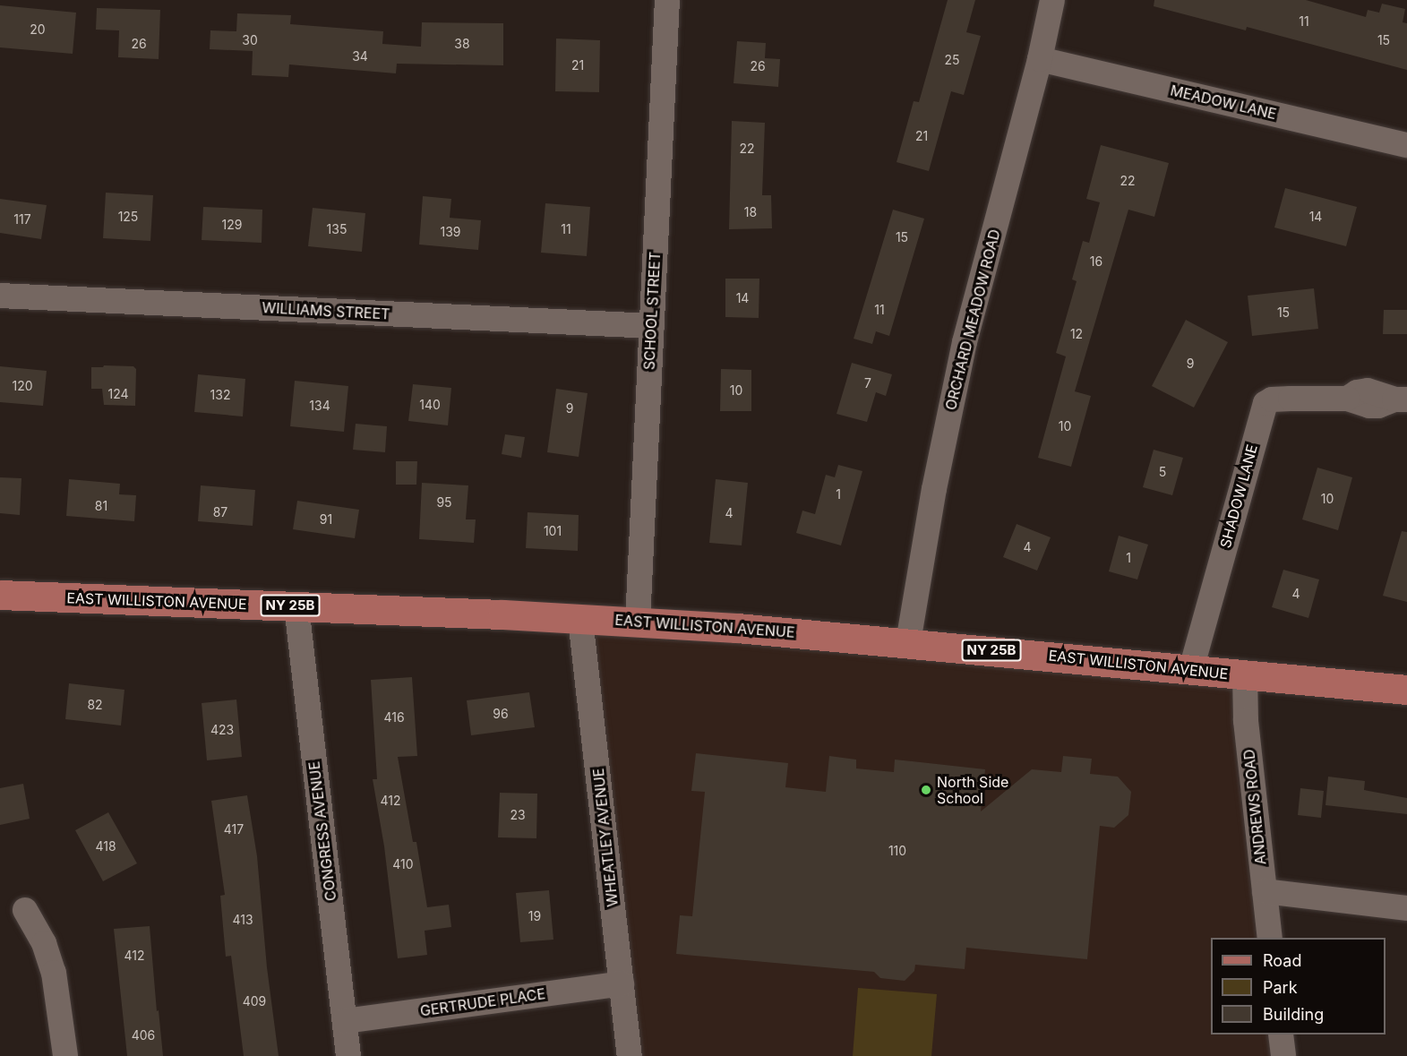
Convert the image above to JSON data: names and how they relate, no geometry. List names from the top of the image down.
{
  "streets": {
    "main road": ["EAST WILLISTON AVENUE", "NY 25B"],
    "street": [
      "MEADOW LANE",
      "WILLIAMS STREET",
      "SCHOOL STREET",
      "ORCHARD MEADOW ROAD",
      "SHADOW LANE",
      "ANDREWS ROAD",
      "CONGRESS AVENUE",
      "WHEATLEY AVENUE",
      "GERTRUDE PLACE"
    ]
  },
  "crossings": [
    ["MEADOW LANE", "ORCHARD MEADOW ROAD"],
    ["WILLIAMS STREET", "SCHOOL STREET"],
    ["SCHOOL STREET", "EAST WILLISTON AVENUE"],
    ["ORCHARD MEADOW ROAD", "EAST WILLISTON AVENUE"],
    ["SHADOW LANE", "EAST WILLISTON AVENUE"],
    ["EAST WILLISTON AVENUE", "ANDREWS ROAD"],
    ["EAST WILLISTON AVENUE", "CONGRESS AVENUE"],
    ["EAST WILLISTON AVENUE", "WHEATLEY AVENUE"],
    ["CONGRESS AVENUE", "GERTRUDE PLACE"],
    ["WHEATLEY AVENUE", "GERTRUDE PLACE"]
  ],
  "places": ["North Side School"],
  "house_numbers": [
    "11",
    "20",
    "30",
    "15",
    "26",
    "38",
    "34",
    "25",
    "21",
    "26",
    "21",
    "22",
    "22",
    "18",
    "125",
    "14",
    "117",
    "129",
    "135",
    "11",
    "139",
    "15",
    "16",
    "14",
    "11",
    "15",
    "12",
    "9",
    "7",
    "120",
    "10",
    "124",
    "132",
    "140",
    "134",
    "9",
    "10",
    "5",
    "1",
    "10",
    "95",
    "81",
    "87",
    "4",
    "91",
    "101",
    "4",
    "1",
    "4",
    "82",
    "96",
    "416",
    "423",
    "412",
    "23",
    "417",
    "418",
    "110",
    "410",
    "19",
    "413",
    "412",
    "409",
    "406"
  ],
  "legend": ["Road", "Park", "Building"]
}
